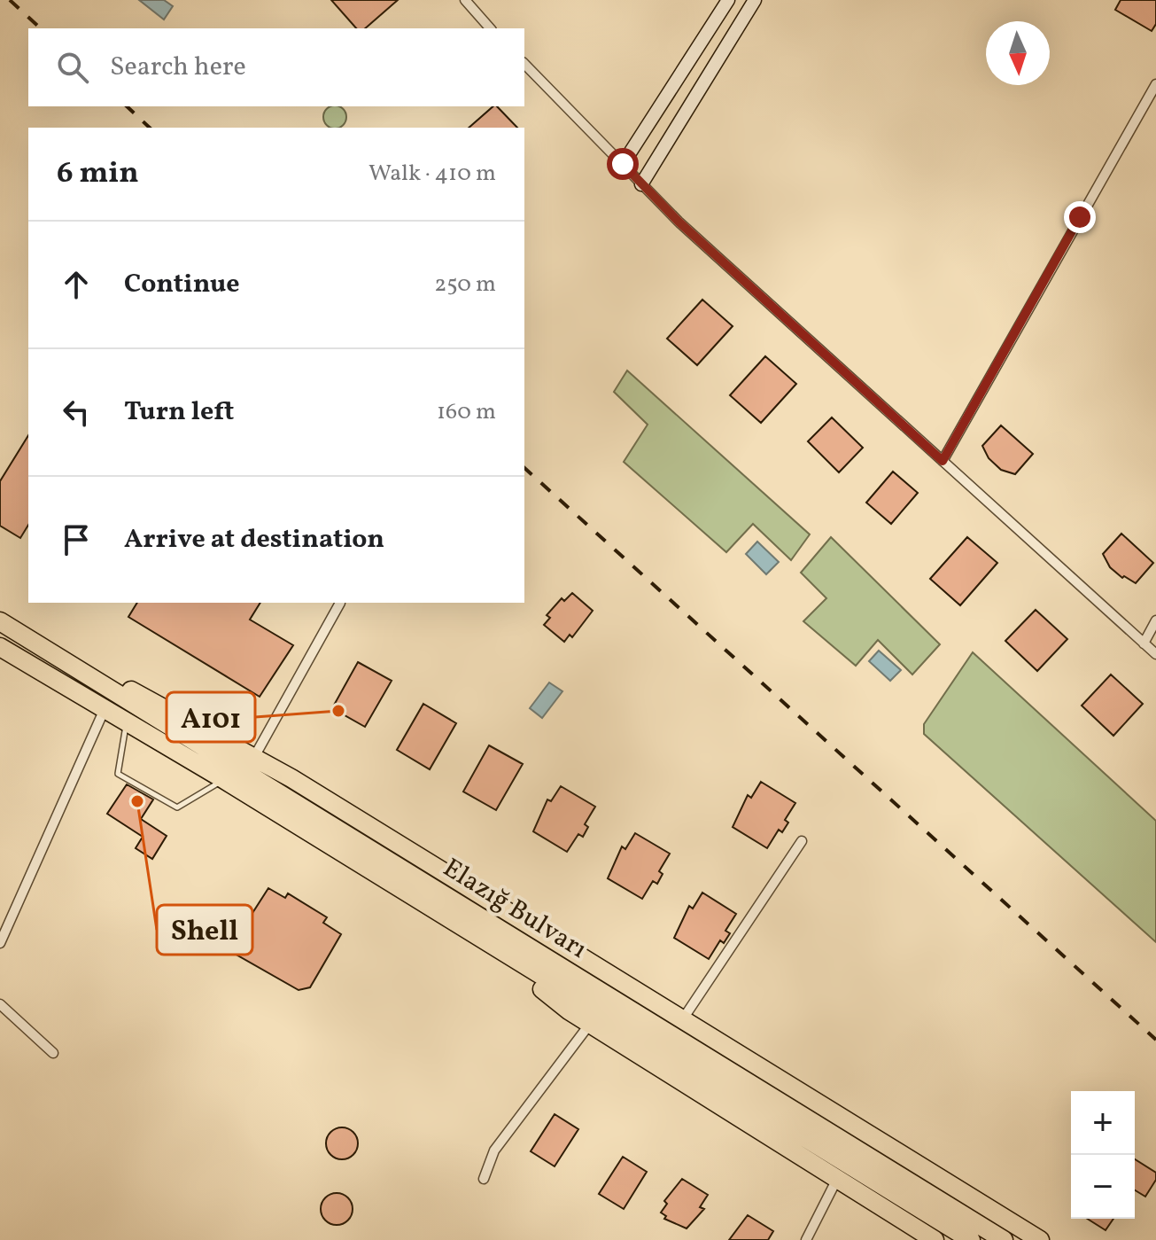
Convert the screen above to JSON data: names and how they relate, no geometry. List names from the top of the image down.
{
  "streets": {
    "highway": ["Elazığ Bulvarı"]
  },
  "places": ["A101", "Shell"],
  "north": "bottom",
  "page": {
    "search": "Search here",
    "heading": ["6 min", "Walk · 410 m"],
    "list": [
      ["Continue", "250 m"],
      ["Turn left", "160 m"],
      "Arrive at destination"
    ],
    "map_buttons": ["+", "−"]
  }
}
